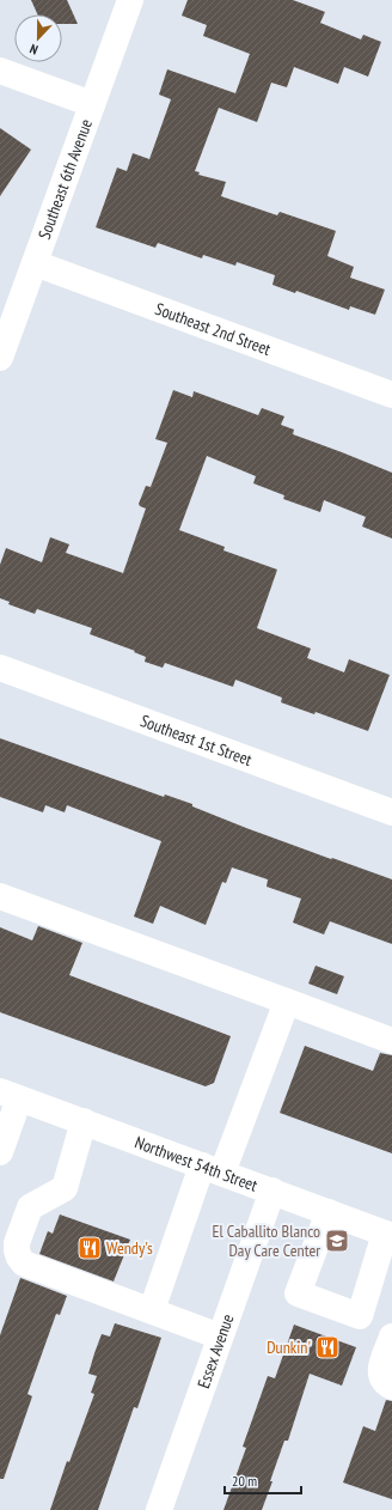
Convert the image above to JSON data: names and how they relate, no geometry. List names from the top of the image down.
{
  "streets": {
    "street": [
      "Southeast 6th Avenue",
      "Southeast 2nd Street",
      "Southeast 1st Street",
      "Northwest 54th Street",
      "Essex Avenue"
    ]
  },
  "crossings": [
    ["Southeast 6th Avenue", "Southeast 2nd Street"],
    ["Northwest 54th Street", "Essex Avenue"]
  ],
  "places": {
    "school or university": ["El Caballito Blanco Day Care Center"],
    "restaurant": ["Wendy's", "Dunkin'"]
  },
  "scale_bar": "20 m",
  "north": "bottom"
}
